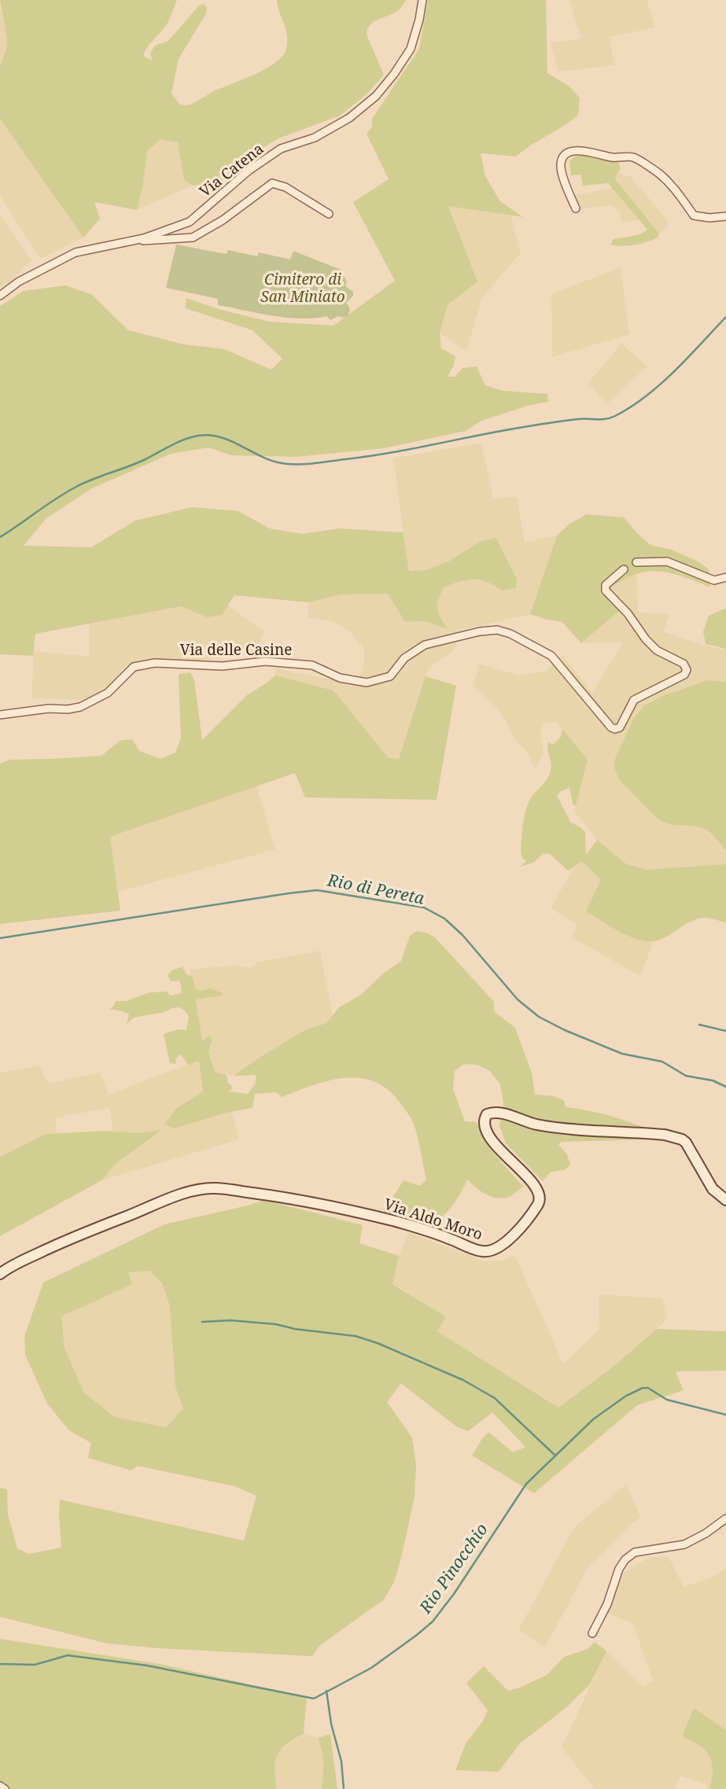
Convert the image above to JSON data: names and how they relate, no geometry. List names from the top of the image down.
{
  "streets": {
    "main road": ["Via Aldo Moro"],
    "street": ["Via Catena", "Via delle Casine"]
  },
  "water": ["Rio di Pereta", "Rio Pinocchio"],
  "parks": ["Cimitero di San Miniato"]
}
